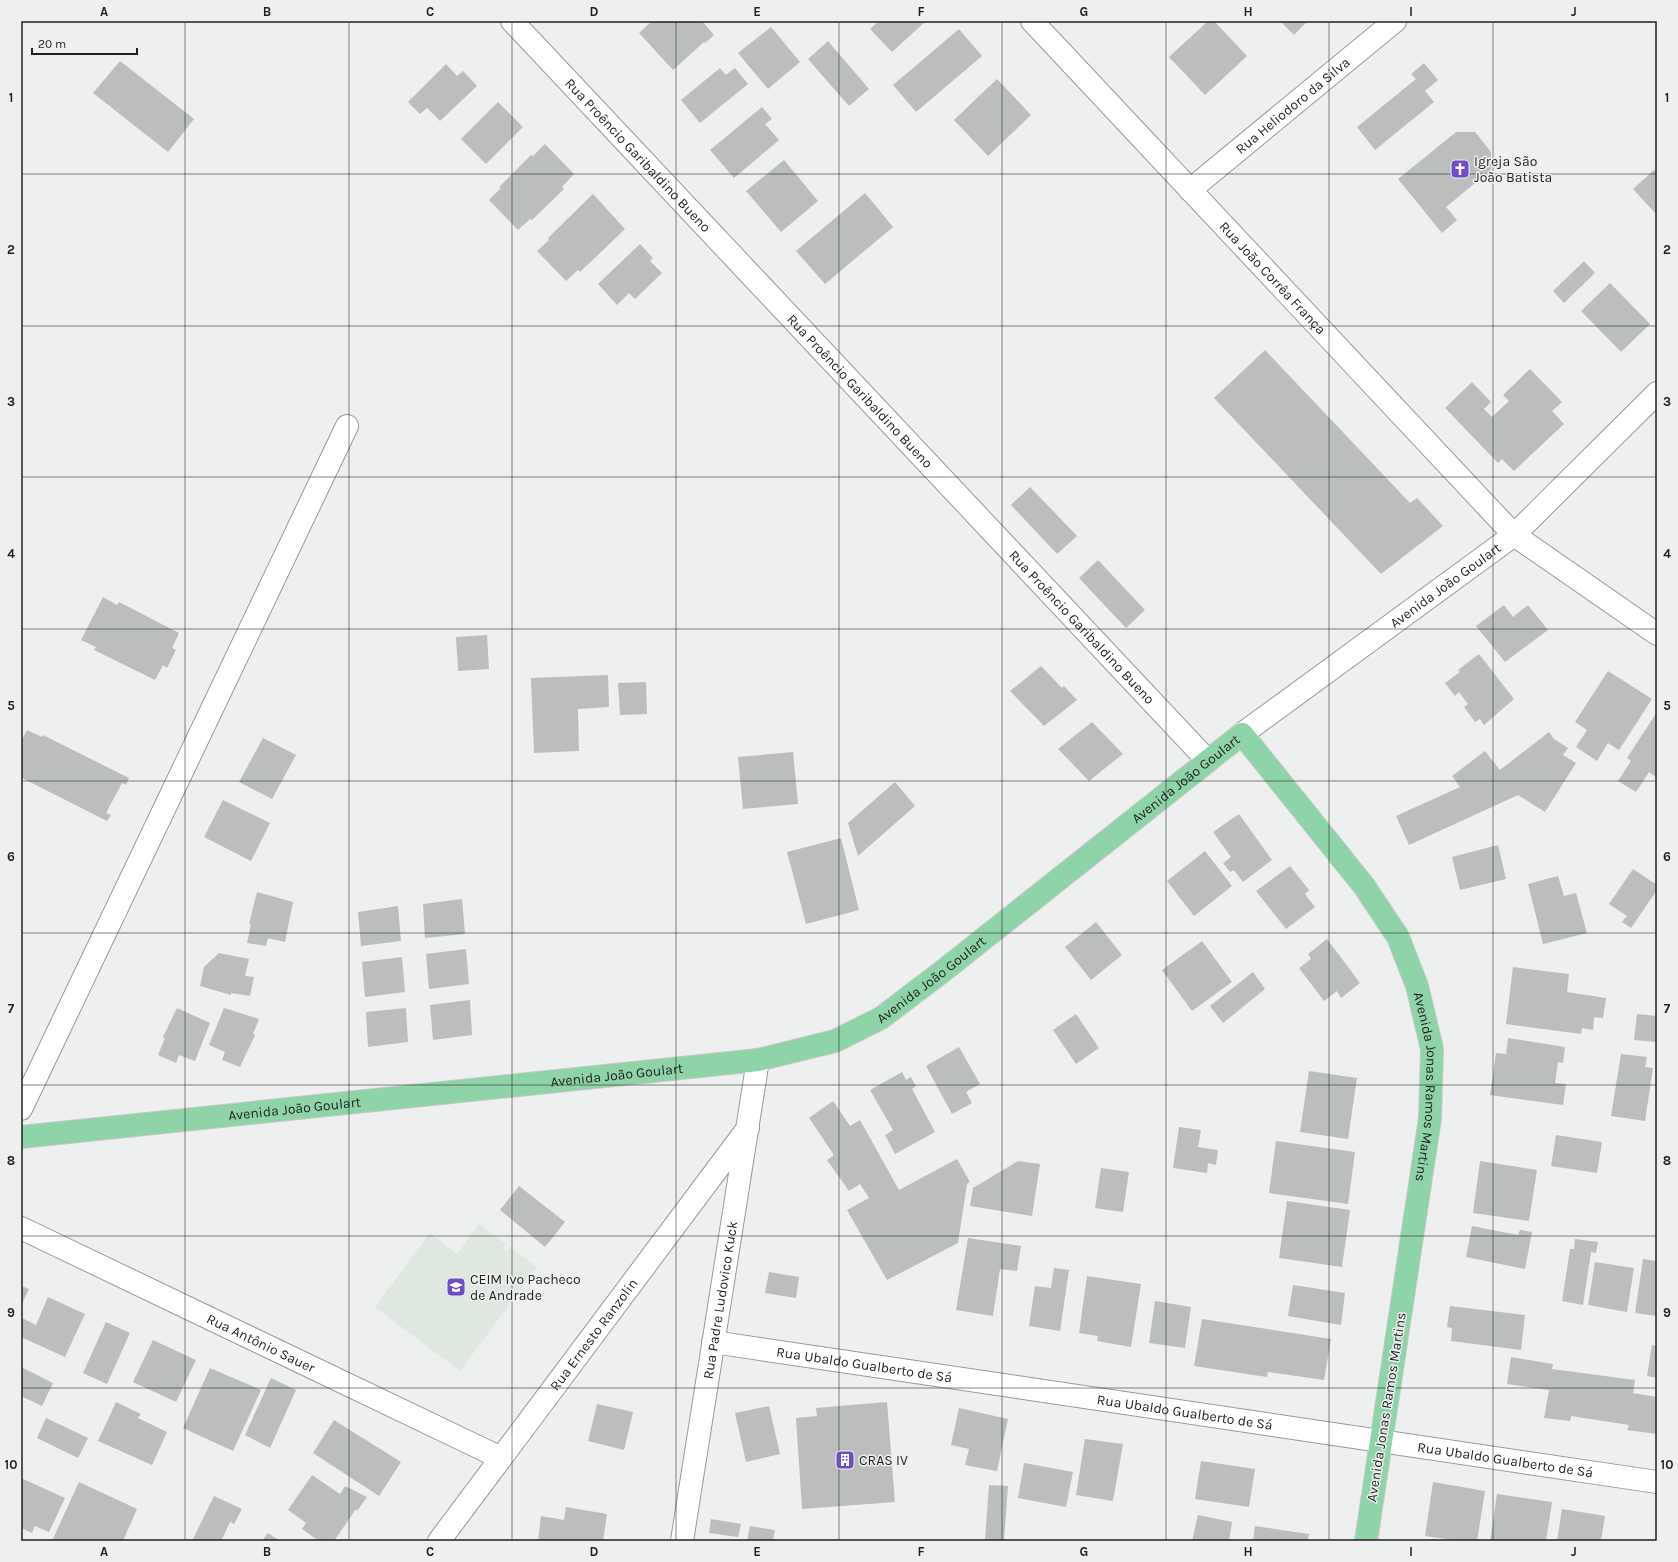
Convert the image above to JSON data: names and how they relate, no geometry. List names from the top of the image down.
{
  "streets": {
    "main road": ["Avenida João Goulart", "Avenida Jonas Ramos Martins"],
    "street": [
      "Rua Heliodoro da Silva",
      "Rua Proêncio Garibaldino Bueno",
      "Rua João Corrêa França",
      "Rua Padre Ludovico Kuck",
      "Rua Ernesto Ranzolin",
      "Rua Antônio Sauer",
      "Rua Ubaldo Gualberto de Sá"
    ]
  },
  "crossings": [
    ["Rua Heliodoro da Silva", "Rua João Corrêa França"],
    ["Rua Proêncio Garibaldino Bueno", "Avenida João Goulart"],
    ["Rua João Corrêa França", "Avenida João Goulart"],
    ["Avenida João Goulart", "Avenida Jonas Ramos Martins"],
    ["Avenida João Goulart", "Rua Padre Ludovico Kuck"],
    ["Avenida Jonas Ramos Martins", "Rua Ubaldo Gualberto de Sá"],
    ["Rua Padre Ludovico Kuck", "Rua Ernesto Ranzolin"],
    ["Rua Padre Ludovico Kuck", "Rua Ubaldo Gualberto de Sá"],
    ["Rua Ernesto Ranzolin", "Rua Antônio Sauer"]
  ],
  "places": {
    "church": ["Igreja São João Batista"],
    "school or university": ["CEIM Ivo Pacheco de Andrade"],
    "building": ["CRAS IV"]
  },
  "scale_bar": "20 m",
  "grid": {
    "columns": [
      "A",
      "B",
      "C",
      "D",
      "E",
      "F",
      "G",
      "H",
      "I",
      "J"
    ],
    "rows": [
      "1",
      "2",
      "3",
      "4",
      "5",
      "6",
      "7",
      "8",
      "9",
      "10"
    ]
  }
}
